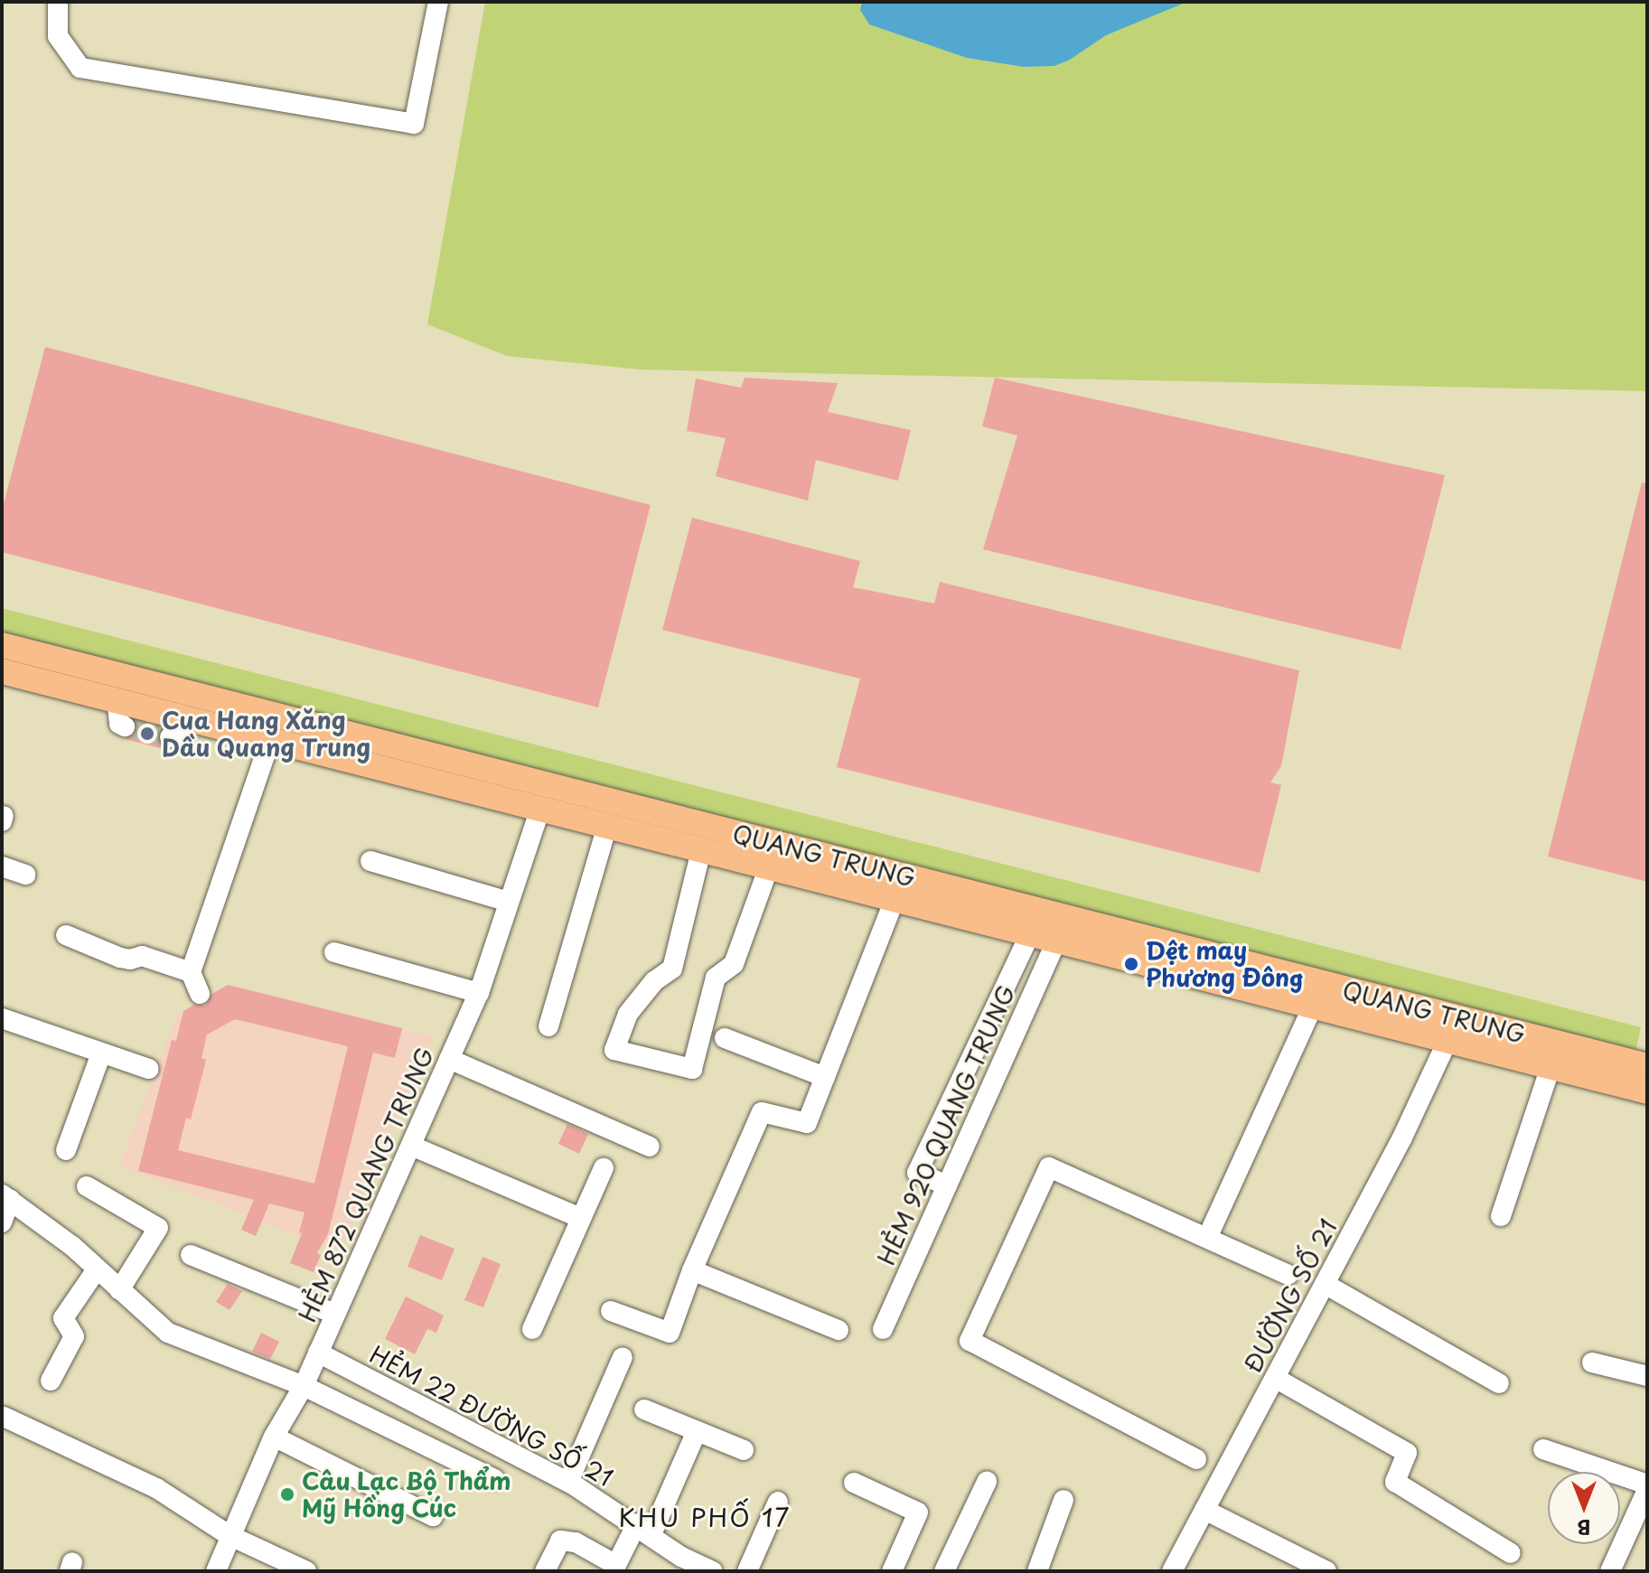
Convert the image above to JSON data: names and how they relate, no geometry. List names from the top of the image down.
{
  "streets": {
    "main road": ["QUANG TRUNG"],
    "street": [
      "HẺM 920 QUANG TRUNG",
      "HẺM 872 QUANG TRUNG",
      "ĐƯỜNG SỐ 21",
      "HẺM 22 ĐƯỜNG SỐ 21"
    ]
  },
  "crossings": [
    ["QUANG TRUNG", "HẺM 920 QUANG TRUNG"],
    ["QUANG TRUNG", "HẺM 872 QUANG TRUNG"],
    ["QUANG TRUNG", "ĐƯỜNG SỐ 21"],
    ["HẺM 872 QUANG TRUNG", "HẺM 22 ĐƯỜNG SỐ 21"]
  ],
  "districts": ["KHU PHỐ 17"],
  "places": ["Cua Hang Xăng Dầu Quang Trung", "Dệt may Phương Đông", "Câu Lạc Bộ Thẩm Mỹ Hồng Cúc"],
  "north": "bottom"
}
